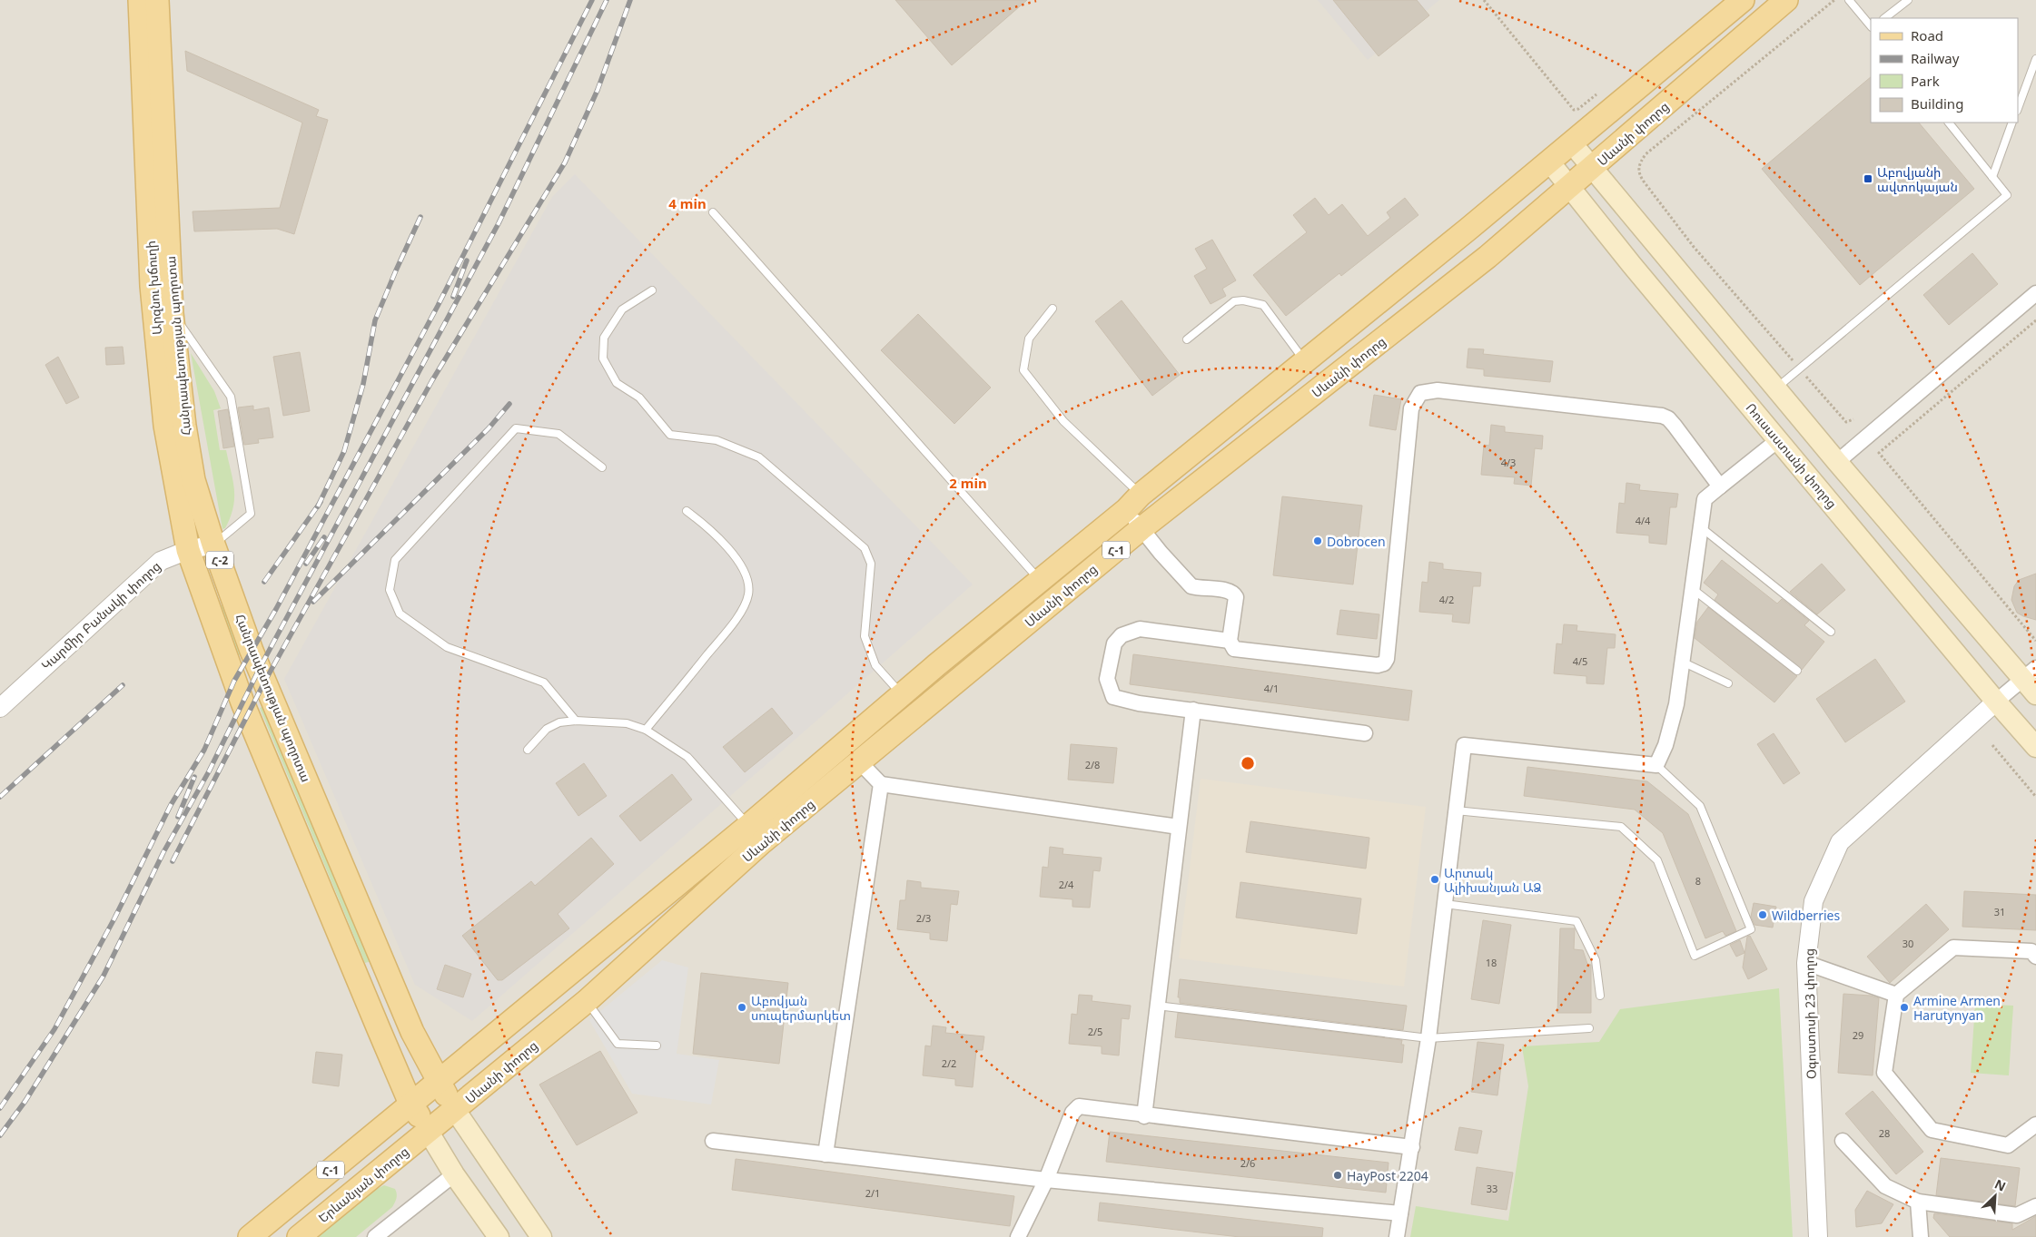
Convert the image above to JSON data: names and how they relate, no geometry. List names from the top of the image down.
{
  "streets": {
    "main road": [
      "Սևանի փողոց",
      "Արզնու խճուղի",
      "Հանրապետության պողոտա",
      "Ռուսաստանի փողոց",
      "Հ-1",
      "Հ-2",
      "Երևանյան փողոց"
    ],
    "street": ["Կարմիր Բանակի փողոց", "Օգոստոսի 23 փողոց"]
  },
  "crossings": [
    ["Սևանի փողոց", "Արզնու խճուղի"],
    ["Սևանի փողոց", "Հանրապետության պողոտա"],
    ["Սևանի փողոց", "Ռուսաստանի փողոց"],
    ["Սևանի փողոց", "Հ-1"],
    ["Սևանի փողոց", "Հ-2"],
    ["Սևանի փողոց", "Երևանյան փողոց"],
    ["Արզնու խճուղի", "Հ-1"],
    ["Արզնու խճուղի", "Հ-2"],
    ["Արզնու խճուղի", "Կարմիր Բանակի փողոց"],
    ["Հանրապետության պողոտա", "Կարմիր Բանակի փողոց"],
    ["Ռուսաստանի փողոց", "Օգոստոսի 23 փողոց"],
    ["Հ-1", "Հ-2"],
    ["Հ-2", "Երևանյան փողոց"]
  ],
  "places": {
    "transit": ["Աբովյանի ավտոկայան"],
    "other": [
      "Dobrocen",
      "Արտակ Ալիխանյան ԱՁ",
      "Wildberries",
      "Աբովյան սուպերմարկետ",
      "Armine Armen Harutynyan",
      "HayPost 2204"
    ]
  },
  "house_numbers": [
    "4/3",
    "4/4",
    "4/2",
    "4/5",
    "4/1",
    "2/8",
    "8",
    "2/4",
    "31",
    "2/3",
    "30",
    "18",
    "2/5",
    "29",
    "2/2",
    "28",
    "2/6",
    "33",
    "2/1"
  ],
  "legend": [
    "Road",
    "Railway",
    "Park",
    "Building"
  ],
  "north": "top right",
  "rings": ["4 min", "2 min"]
}
